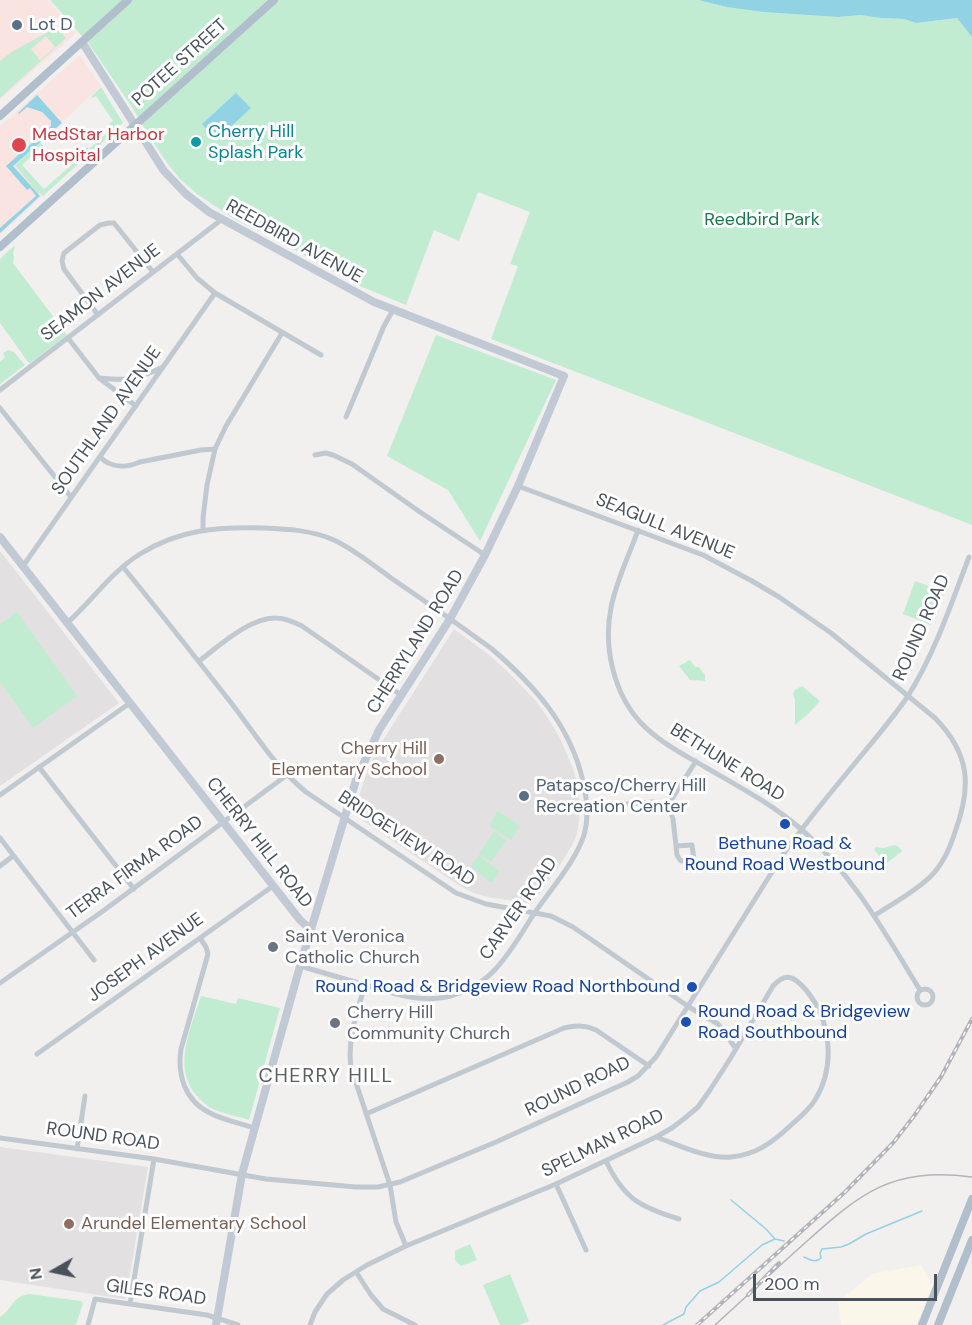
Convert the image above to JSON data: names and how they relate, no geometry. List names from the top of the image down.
{
  "streets": {
    "main road": ["POTEE STREET"],
    "street": [
      "REEDBIRD AVENUE",
      "SEAMON AVENUE",
      "SOUTHLAND AVENUE",
      "SEAGULL AVENUE",
      "ROUND ROAD",
      "CHERRYLAND ROAD",
      "BETHUNE ROAD",
      "BRIDGEVIEW ROAD",
      "CHERRY HILL ROAD",
      "TERRA FIRMA ROAD",
      "CARVER ROAD",
      "JOSEPH AVENUE",
      "SPELMAN ROAD",
      "GILES ROAD"
    ]
  },
  "crossings": [
    ["POTEE STREET", "REEDBIRD AVENUE"],
    ["REEDBIRD AVENUE", "SEAMON AVENUE"],
    ["REEDBIRD AVENUE", "CHERRYLAND ROAD"],
    ["SOUTHLAND AVENUE", "CHERRY HILL ROAD"],
    ["SEAGULL AVENUE", "ROUND ROAD"],
    ["SEAGULL AVENUE", "CHERRYLAND ROAD"],
    ["SEAGULL AVENUE", "BETHUNE ROAD"],
    ["ROUND ROAD", "BETHUNE ROAD"],
    ["ROUND ROAD", "BRIDGEVIEW ROAD"],
    ["ROUND ROAD", "CHERRY HILL ROAD"],
    ["CHERRYLAND ROAD", "BRIDGEVIEW ROAD"],
    ["CHERRYLAND ROAD", "CHERRY HILL ROAD"],
    ["CHERRYLAND ROAD", "CARVER ROAD"],
    ["BRIDGEVIEW ROAD", "TERRA FIRMA ROAD"],
    ["BRIDGEVIEW ROAD", "CARVER ROAD"],
    ["BRIDGEVIEW ROAD", "SPELMAN ROAD"],
    ["CHERRY HILL ROAD", "TERRA FIRMA ROAD"],
    ["CHERRY HILL ROAD", "CARVER ROAD"],
    ["CHERRY HILL ROAD", "JOSEPH AVENUE"],
    ["CHERRY HILL ROAD", "GILES ROAD"]
  ],
  "districts": ["CHERRY HILL"],
  "parks": ["Reedbird Park"],
  "places": [
    "Lot D",
    "Cherry Hill Splash Park",
    "MedStar Harbor Hospital",
    "Cherry Hill Elementary School",
    "Patapsco/Cherry Hill Recreation Center",
    "Bethune Road & Round Road Westbound",
    "Saint Veronica Catholic Church",
    "Round Road & Bridgeview Road Northbound",
    "Round Road & Bridgeview Road Southbound",
    "Cherry Hill Community Church",
    "Arundel Elementary School"
  ],
  "scale_bar": "200 m",
  "north": "left"
}
